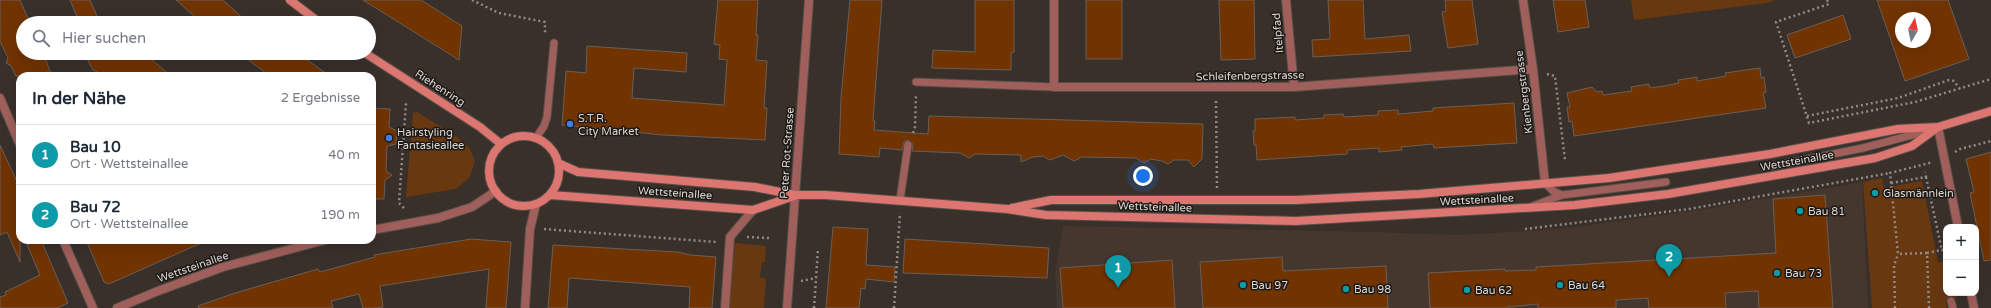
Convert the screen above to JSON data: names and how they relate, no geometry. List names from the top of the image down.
{
  "streets": {
    "main road": ["Riehenring", "Wettsteinallee"],
    "street": [
      "Itelpfad",
      "Schleifenbergstrasse",
      "Kienbergstrasse",
      "Peter Rot-Strasse"
    ]
  },
  "crossings": [
    ["Itelpfad", "Schleifenbergstrasse"],
    ["Schleifenbergstrasse", "Kienbergstrasse"],
    ["Riehenring", "Wettsteinallee"],
    ["Kienbergstrasse", "Wettsteinallee"],
    ["Peter Rot-Strasse", "Wettsteinallee"]
  ],
  "places": [
    "S.T.R. City Market",
    "Hairstyling Fantasieallee",
    "Glasmännlein",
    "Bau 81",
    "Bau 73",
    "Bau 97",
    "Bau 64",
    "Bau 98",
    "Bau 62"
  ],
  "north": "top",
  "page": {
    "search": "Hier suchen",
    "heading": ["In der Nähe", "2 Ergebnisse"],
    "list": [
      {
        "mark": "1",
        "name": "Bau 10",
        "note": "Ort · Wettsteinallee",
        "value": "40 m"
      },
      {
        "mark": "2",
        "name": "Bau 72",
        "note": "Ort · Wettsteinallee",
        "value": "190 m"
      }
    ],
    "map_buttons": ["+", "−"],
    "pins": ["2", "1"]
  }
}
